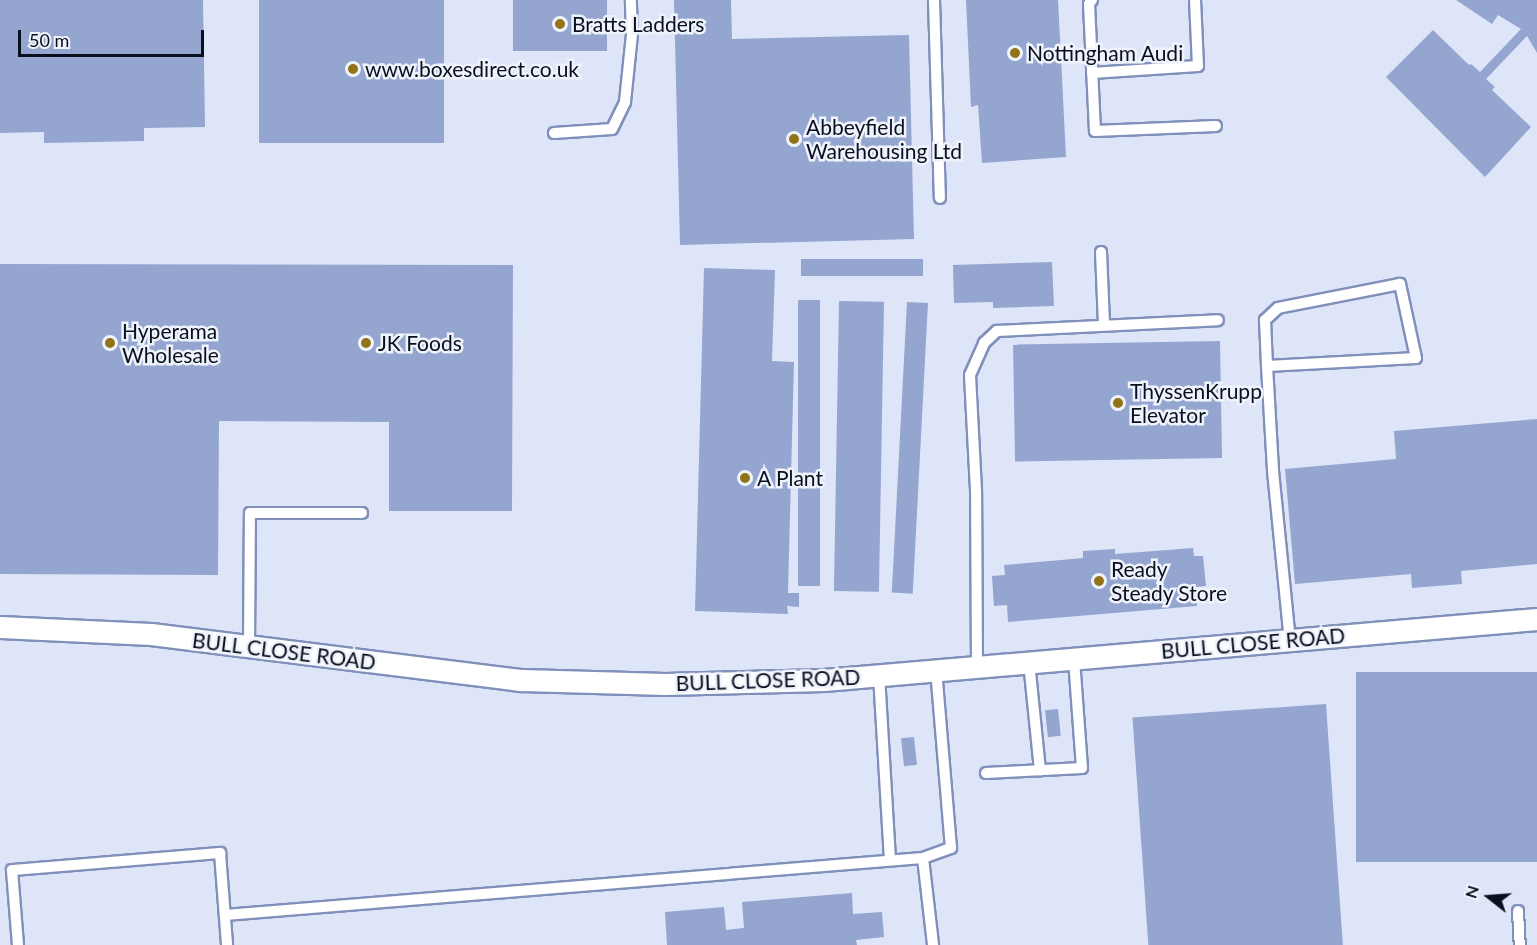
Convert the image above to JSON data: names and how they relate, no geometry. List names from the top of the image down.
{
  "streets": {
    "street": ["BULL CLOSE ROAD"]
  },
  "places": [
    "Bratts Ladders",
    "Nottingham Audi",
    "www.boxesdirect.co.uk",
    "Abbeyfield Warehousing Ltd",
    "Hyperama Wholesale",
    "JK Foods",
    "ThyssenKrupp Elevator",
    "A Plant",
    "Ready Steady Store"
  ],
  "scale_bar": "50 m",
  "north": "left"
}
